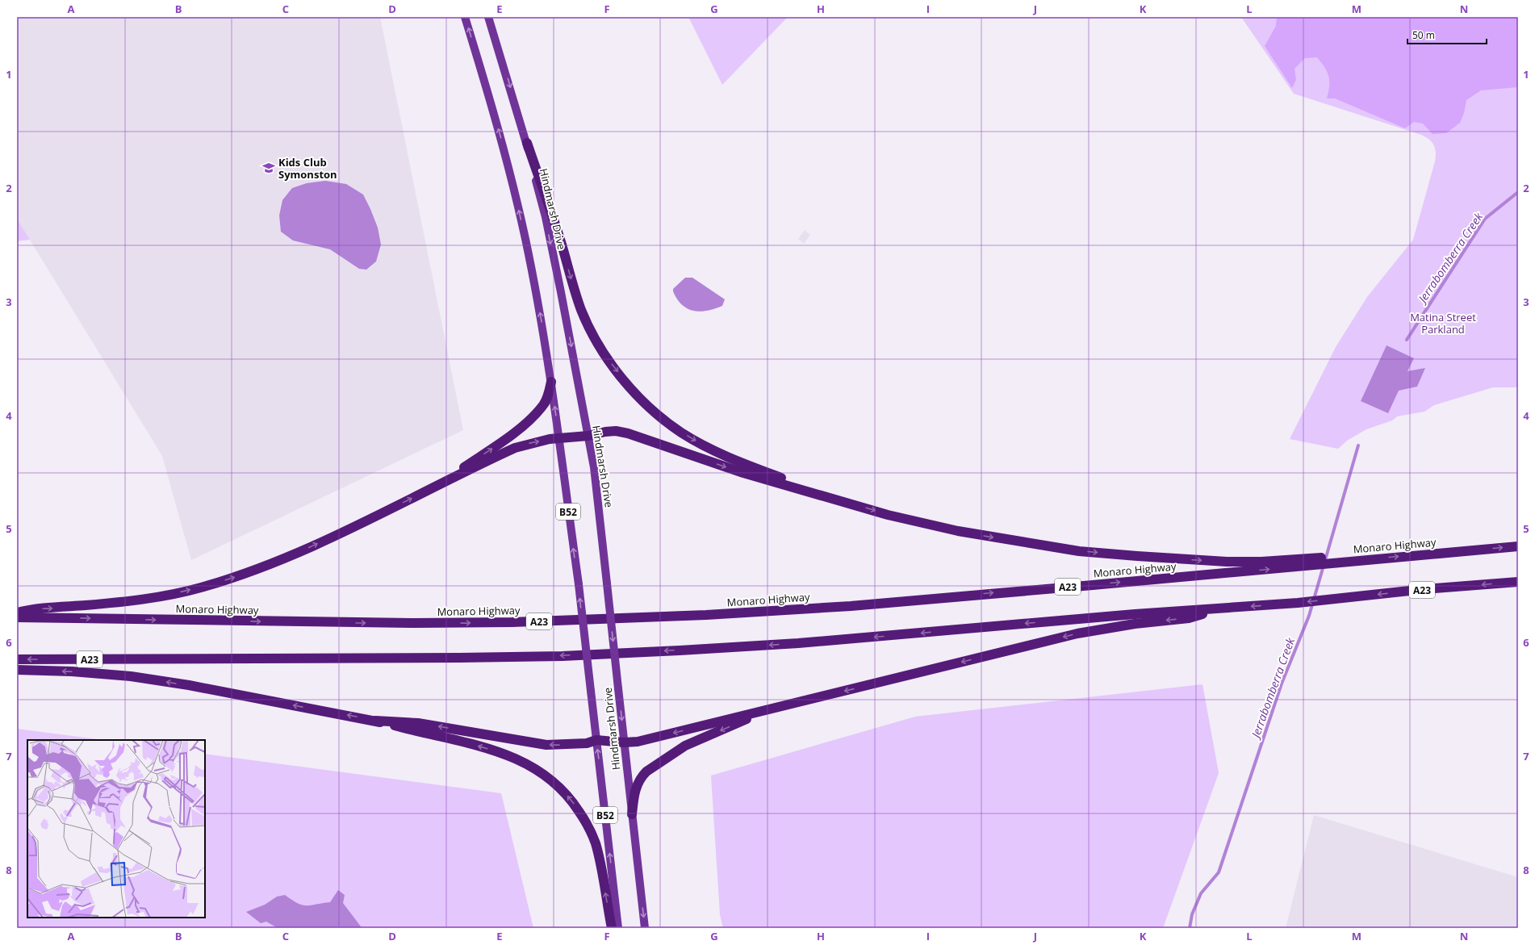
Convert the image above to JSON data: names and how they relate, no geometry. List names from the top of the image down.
{
  "streets": {
    "highway": ["Monaro Highway", "A23"],
    "main road": ["Hindmarsh Drive", "B52"]
  },
  "water": ["Jerrabomberra Creek"],
  "parks": ["Matina Street Parkland"],
  "places": {
    "school or university": ["Kids Club Symonston"]
  },
  "scale_bar": "50 m",
  "grid": {
    "columns": [
      "A",
      "B",
      "C",
      "D",
      "E",
      "F",
      "G",
      "H",
      "I",
      "J",
      "K",
      "L",
      "M",
      "N"
    ],
    "rows": [
      "1",
      "2",
      "3",
      "4",
      "5",
      "6",
      "7",
      "8"
    ]
  }
}
